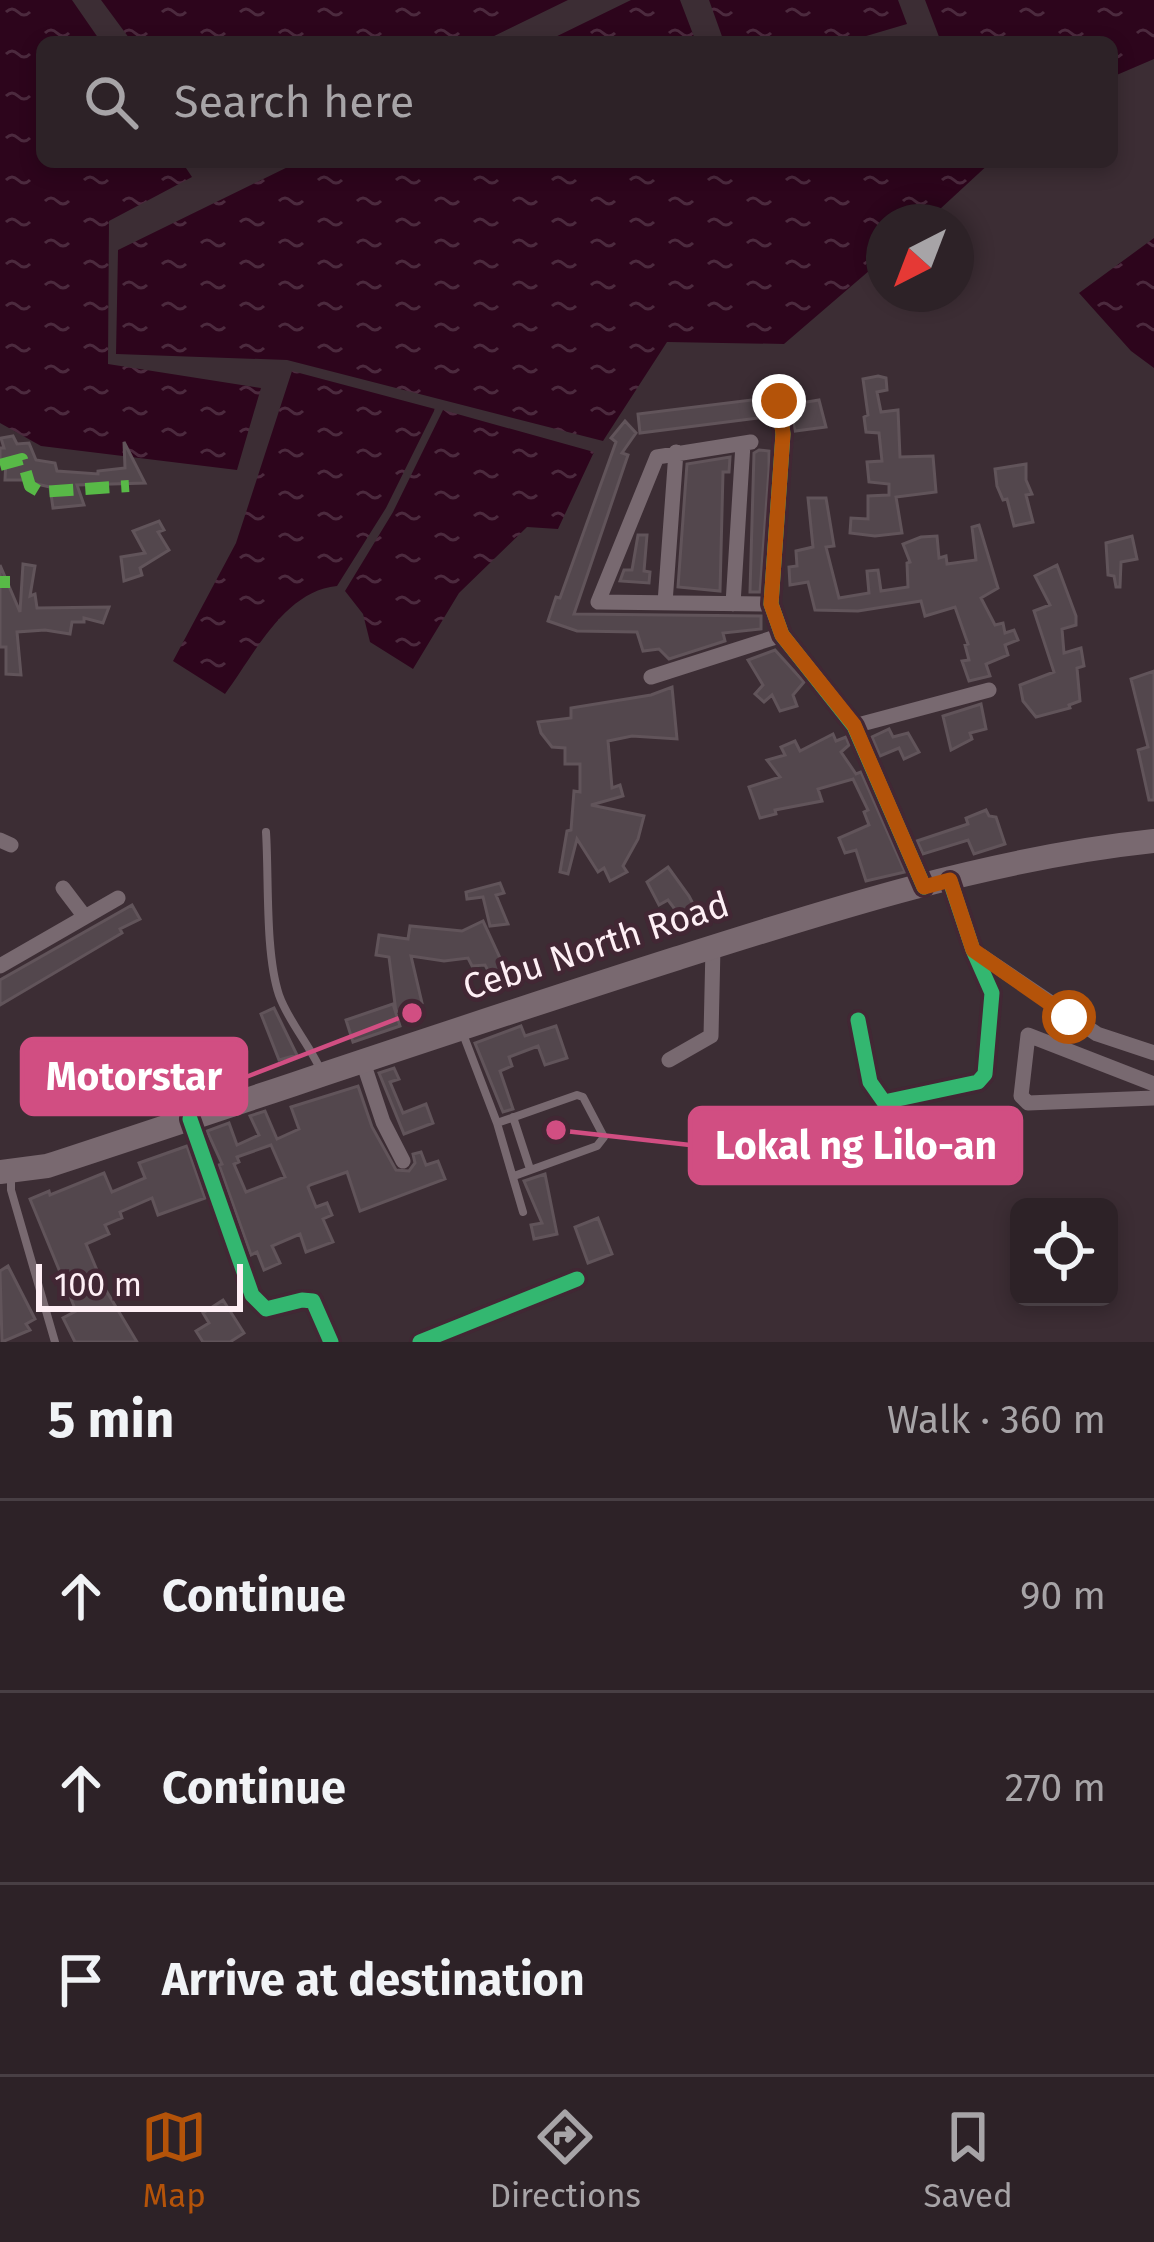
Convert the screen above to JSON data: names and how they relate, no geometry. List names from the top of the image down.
{
  "streets": {
    "main road": ["Cebu North Road"]
  },
  "places": ["Motorstar", "Lokal ng Lilo-an"],
  "scale_bar": "100 m",
  "north": "bottom left",
  "page": {
    "search": "Search here",
    "scale": "100 m",
    "heading": ["5 min", "Walk · 360 m"],
    "list": [
      ["Continue", "90 m"],
      ["Continue", "270 m"],
      "Arrive at destination"
    ],
    "nav": ["Map", "Directions", "Saved"]
  }
}
